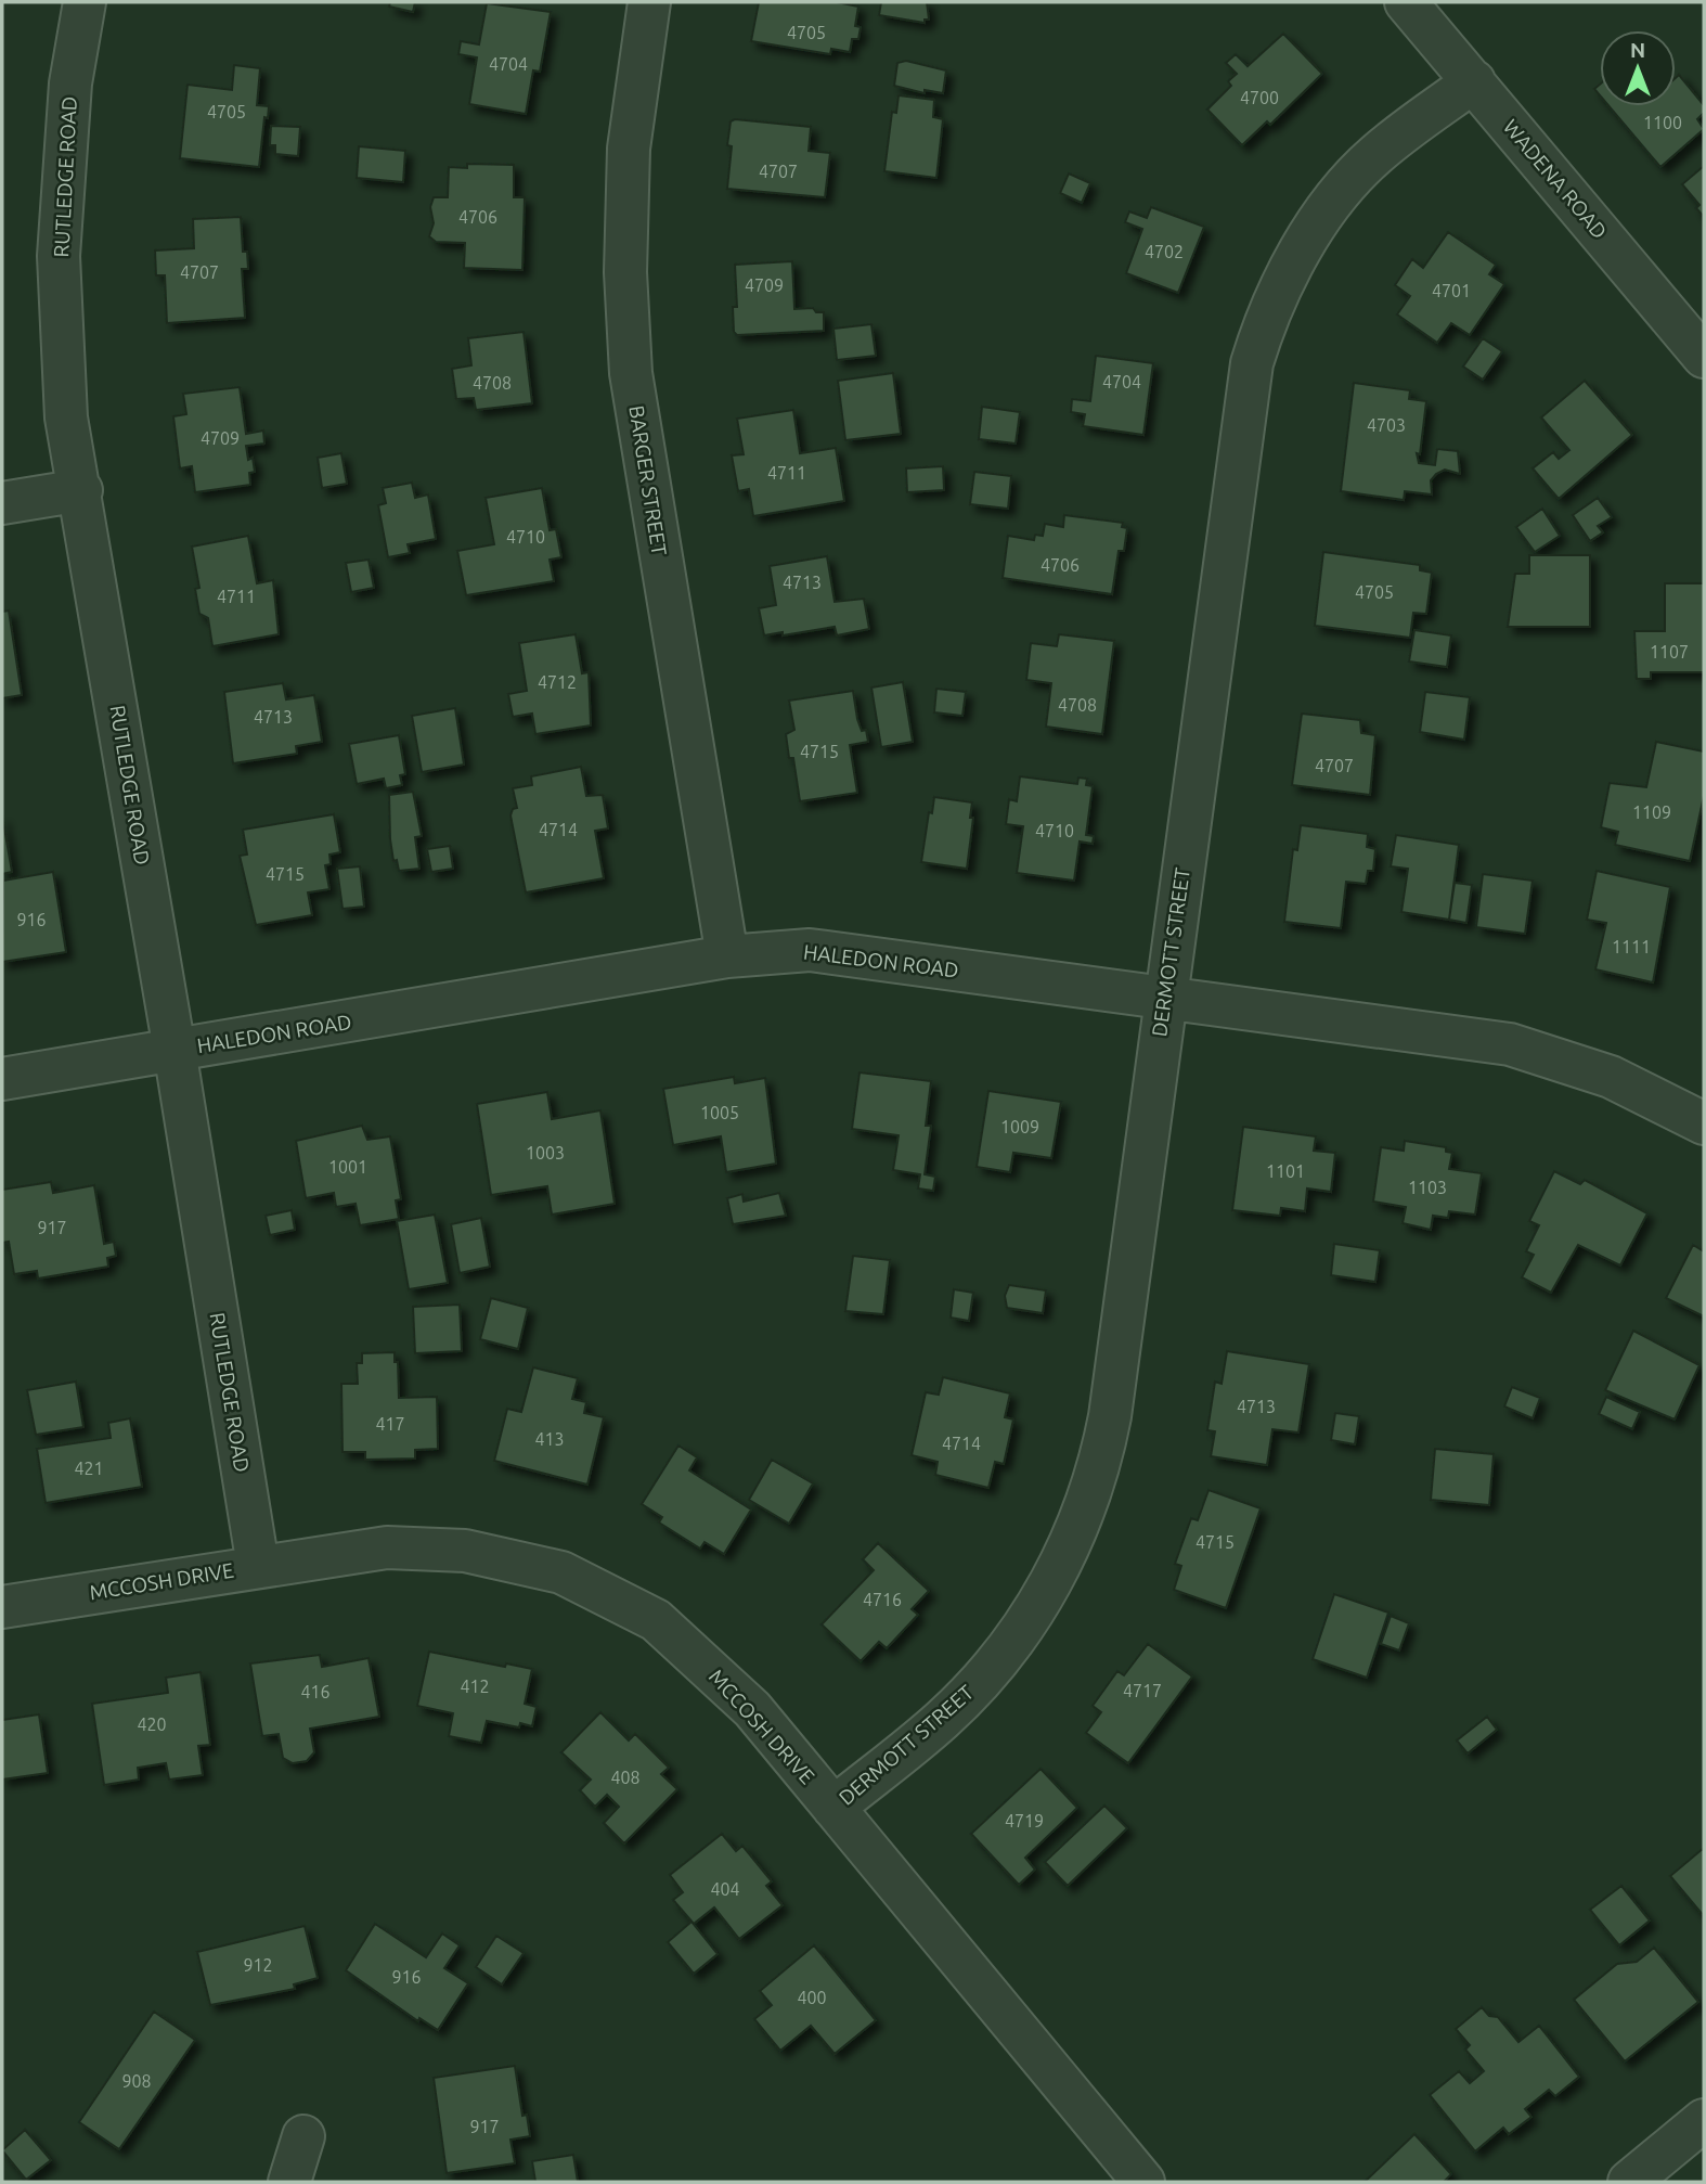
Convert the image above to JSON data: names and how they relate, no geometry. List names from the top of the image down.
{
  "streets": {
    "street": [
      "RUTLEDGE ROAD",
      "WADENA ROAD",
      "BARGER STREET",
      "DERMOTT STREET",
      "HALEDON ROAD",
      "MCCOSH DRIVE"
    ]
  },
  "crossings": [
    ["RUTLEDGE ROAD", "HALEDON ROAD"],
    ["RUTLEDGE ROAD", "MCCOSH DRIVE"],
    ["WADENA ROAD", "DERMOTT STREET"],
    ["BARGER STREET", "HALEDON ROAD"],
    ["DERMOTT STREET", "HALEDON ROAD"],
    ["DERMOTT STREET", "MCCOSH DRIVE"]
  ],
  "house_numbers": [
    "4705",
    "4704",
    "4700",
    "4705",
    "1100",
    "4707",
    "4706",
    "4702",
    "4707",
    "4709",
    "4701",
    "4704",
    "4708",
    "4703",
    "4709",
    "4711",
    "4710",
    "4706",
    "4713",
    "4705",
    "4711",
    "1107",
    "4712",
    "4708",
    "4713",
    "4715",
    "4707",
    "1109",
    "4714",
    "4710",
    "4715",
    "916",
    "1111",
    "1005",
    "1009",
    "1003",
    "1001",
    "1101",
    "1103",
    "917",
    "4713",
    "417",
    "413",
    "4714",
    "421",
    "4715",
    "4716",
    "412",
    "4717",
    "416",
    "420",
    "408",
    "4719",
    "404",
    "912",
    "916",
    "400",
    "908",
    "917"
  ],
  "north": "top"
}
